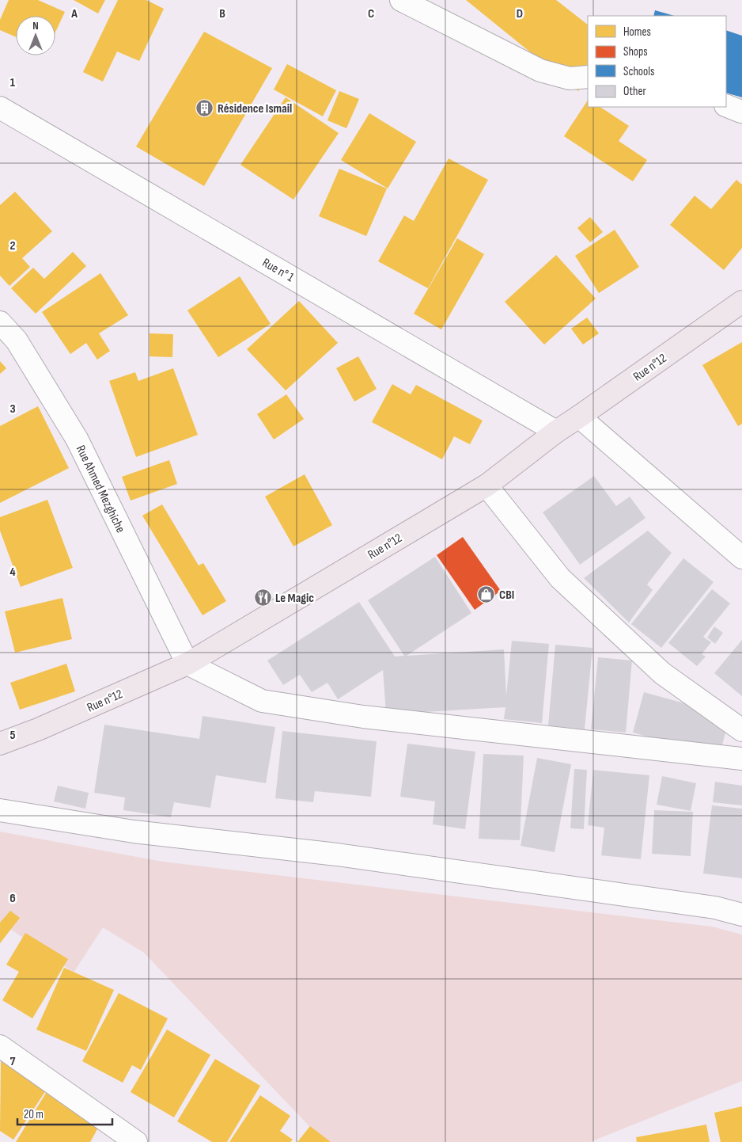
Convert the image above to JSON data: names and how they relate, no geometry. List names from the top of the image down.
{
  "streets": {
    "main road": ["Rue n°12"],
    "street": ["Rue n° 1", "Rue Ahmed Mezghiche"]
  },
  "crossings": [
    ["Rue n° 1", "Rue n°12"],
    ["Rue n°12", "Rue Ahmed Mezghiche"]
  ],
  "places": {
    "building": ["Résidence Ismail"],
    "shop": ["CBI"],
    "restaurant": ["Le Magic"]
  },
  "legend": [
    "Homes",
    "Shops",
    "Schools",
    "Other"
  ],
  "scale_bar": "20 m",
  "north": "top",
  "grid": {
    "columns": [
      "A",
      "B",
      "C",
      "D"
    ],
    "rows": [
      "1",
      "2",
      "3",
      "4",
      "5",
      "6",
      "7"
    ]
  }
}
